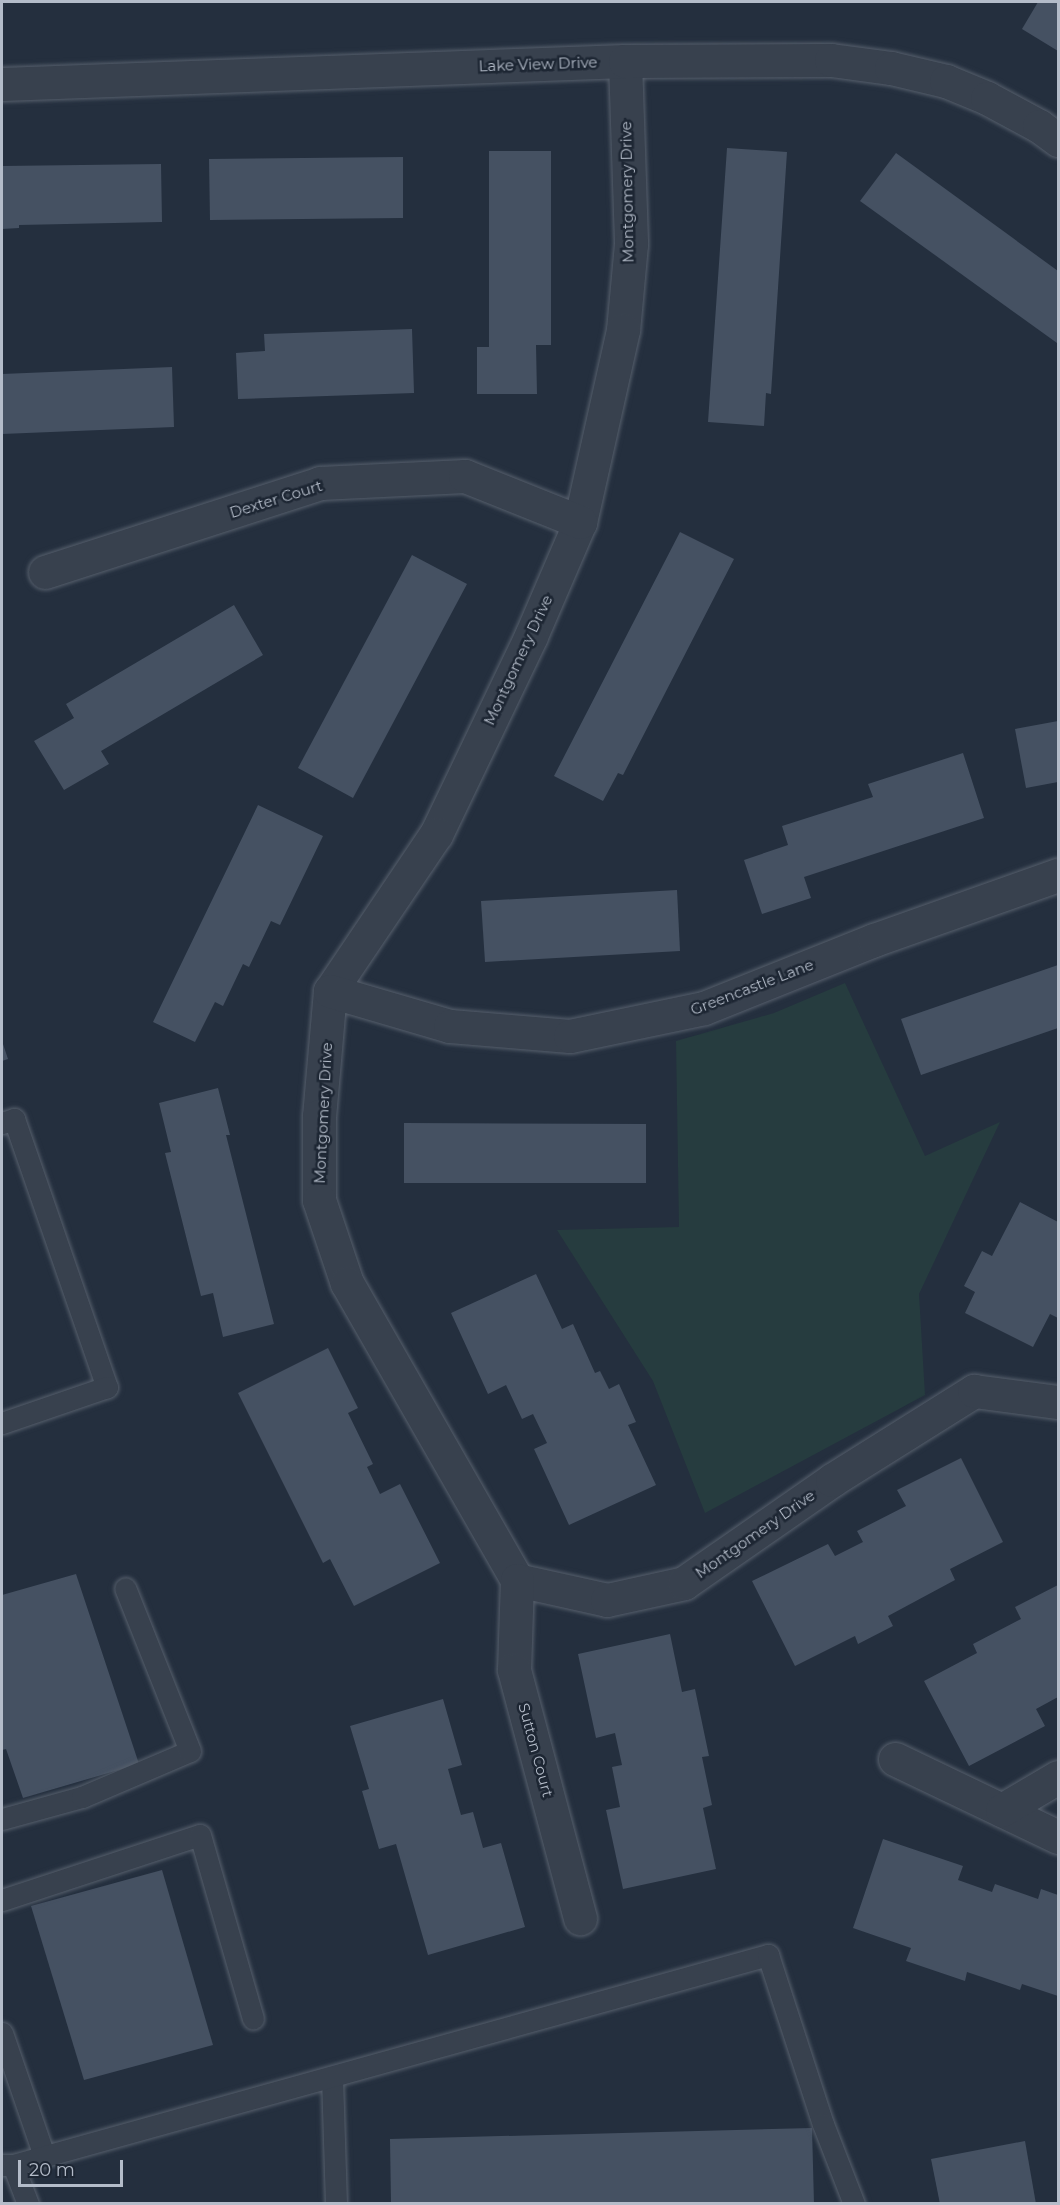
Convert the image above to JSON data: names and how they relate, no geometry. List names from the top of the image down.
{
  "streets": {
    "street": [
      "Lake View Drive",
      "Montgomery Drive",
      "Dexter Court",
      "Greencastle Lane",
      "Sutton Court"
    ]
  },
  "crossings": [
    ["Lake View Drive", "Montgomery Drive"],
    ["Montgomery Drive", "Dexter Court"],
    ["Montgomery Drive", "Greencastle Lane"],
    ["Montgomery Drive", "Sutton Court"]
  ],
  "scale_bar": "20 m"
}
